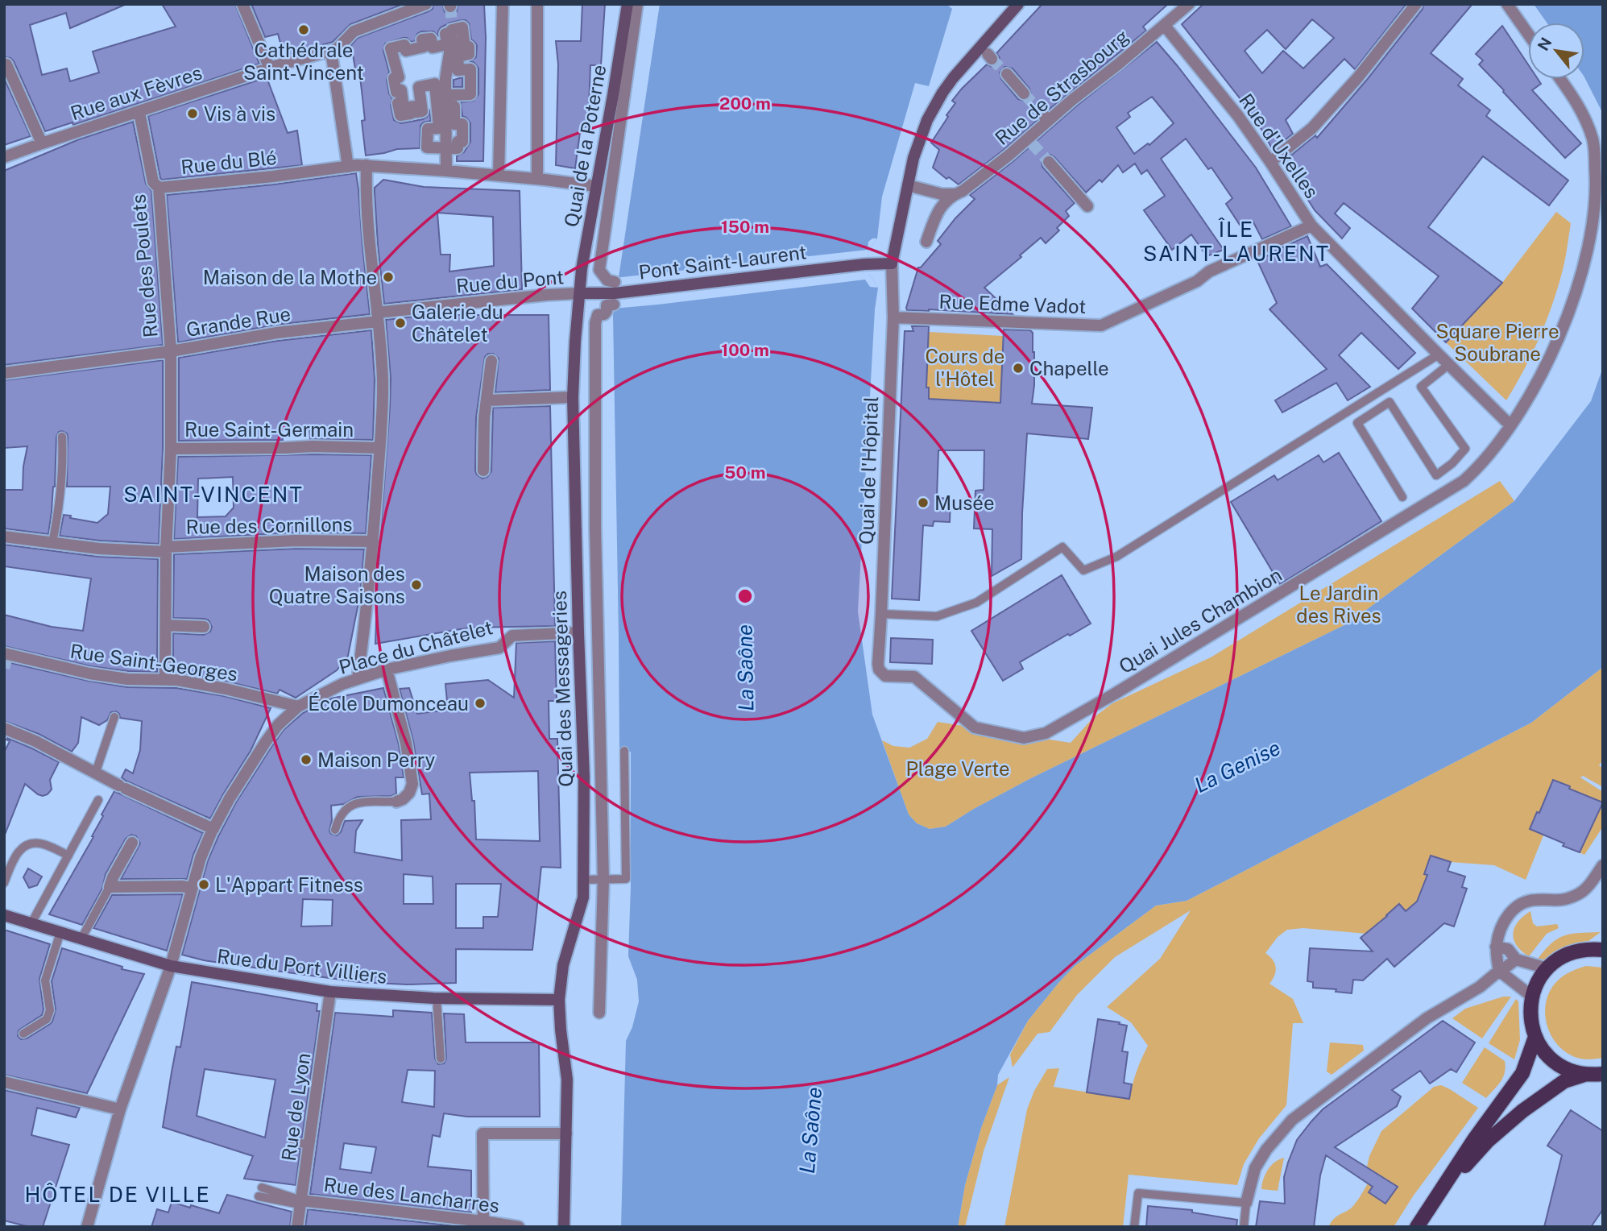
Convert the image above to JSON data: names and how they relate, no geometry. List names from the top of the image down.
{
  "streets": {
    "main road": [
      "Quai de la Poterne",
      "Pont Saint-Laurent",
      "Quai des Messageries",
      "Rue du Port Villiers"
    ],
    "street": [
      "Rue de Strasbourg",
      "Rue aux Fèvres",
      "Rue d'Uxelles",
      "Rue du Blé",
      "Rue des Poulets",
      "Rue du Pont",
      "Rue Edme Vadot",
      "Grande Rue",
      "Rue Saint-Germain",
      "Quai de l'Hôpital",
      "Rue des Cornillons",
      "Quai Jules Chambion",
      "Place du Châtelet",
      "Rue Saint-Georges",
      "Rue de Lyon",
      "Rue des Lancharres"
    ]
  },
  "crossings": [
    ["Rue de Strasbourg", "Rue d'Uxelles"],
    ["Rue aux Fèvres", "Rue des Poulets"],
    ["Quai de la Poterne", "Rue du Blé"],
    ["Quai de la Poterne", "Pont Saint-Laurent"],
    ["Quai de la Poterne", "Rue du Pont"],
    ["Quai de la Poterne", "Quai des Messageries"],
    ["Rue d'Uxelles", "Rue Edme Vadot"],
    ["Rue d'Uxelles", "Quai Jules Chambion"],
    ["Rue du Blé", "Rue des Poulets"],
    ["Pont Saint-Laurent", "Rue du Pont"],
    ["Pont Saint-Laurent", "Quai de l'Hôpital"],
    ["Pont Saint-Laurent", "Quai des Messageries"],
    ["Rue des Poulets", "Grande Rue"],
    ["Rue des Poulets", "Rue Saint-Germain"],
    ["Rue des Poulets", "Rue des Cornillons"],
    ["Rue des Poulets", "Rue Saint-Georges"],
    ["Rue du Pont", "Grande Rue"],
    ["Rue du Pont", "Quai des Messageries"],
    ["Rue Edme Vadot", "Quai de l'Hôpital"],
    ["Quai de l'Hôpital", "Quai Jules Chambion"],
    ["Place du Châtelet", "Rue Saint-Georges"],
    ["Place du Châtelet", "Quai des Messageries"],
    ["Place du Châtelet", "Rue du Port Villiers"],
    ["Quai des Messageries", "Rue du Port Villiers"],
    ["Rue du Port Villiers", "Rue de Lyon"],
    ["Rue de Lyon", "Rue des Lancharres"]
  ],
  "districts": ["ÎLE SAINT-LAURENT", "SAINT-VINCENT", "HÔTEL DE VILLE"],
  "water": ["La Saône", "La Genise"],
  "parks": [
    "Square Pierre Soubrane",
    "Cours de l'Hôtel",
    "Le Jardin des Rives",
    "Plage Verte"
  ],
  "places": [
    "Cathédrale Saint-Vincent",
    "Vis à vis",
    "Maison de la Mothe",
    "Galerie du Châtelet",
    "Chapelle",
    "Musée",
    "Maison des Quatre Saisons",
    "École Dumonceau",
    "Maison Perry",
    "L'Appart Fitness"
  ],
  "north": "top left",
  "rings": [
    "200 m",
    "150 m",
    "100 m",
    "50 m"
  ]
}
